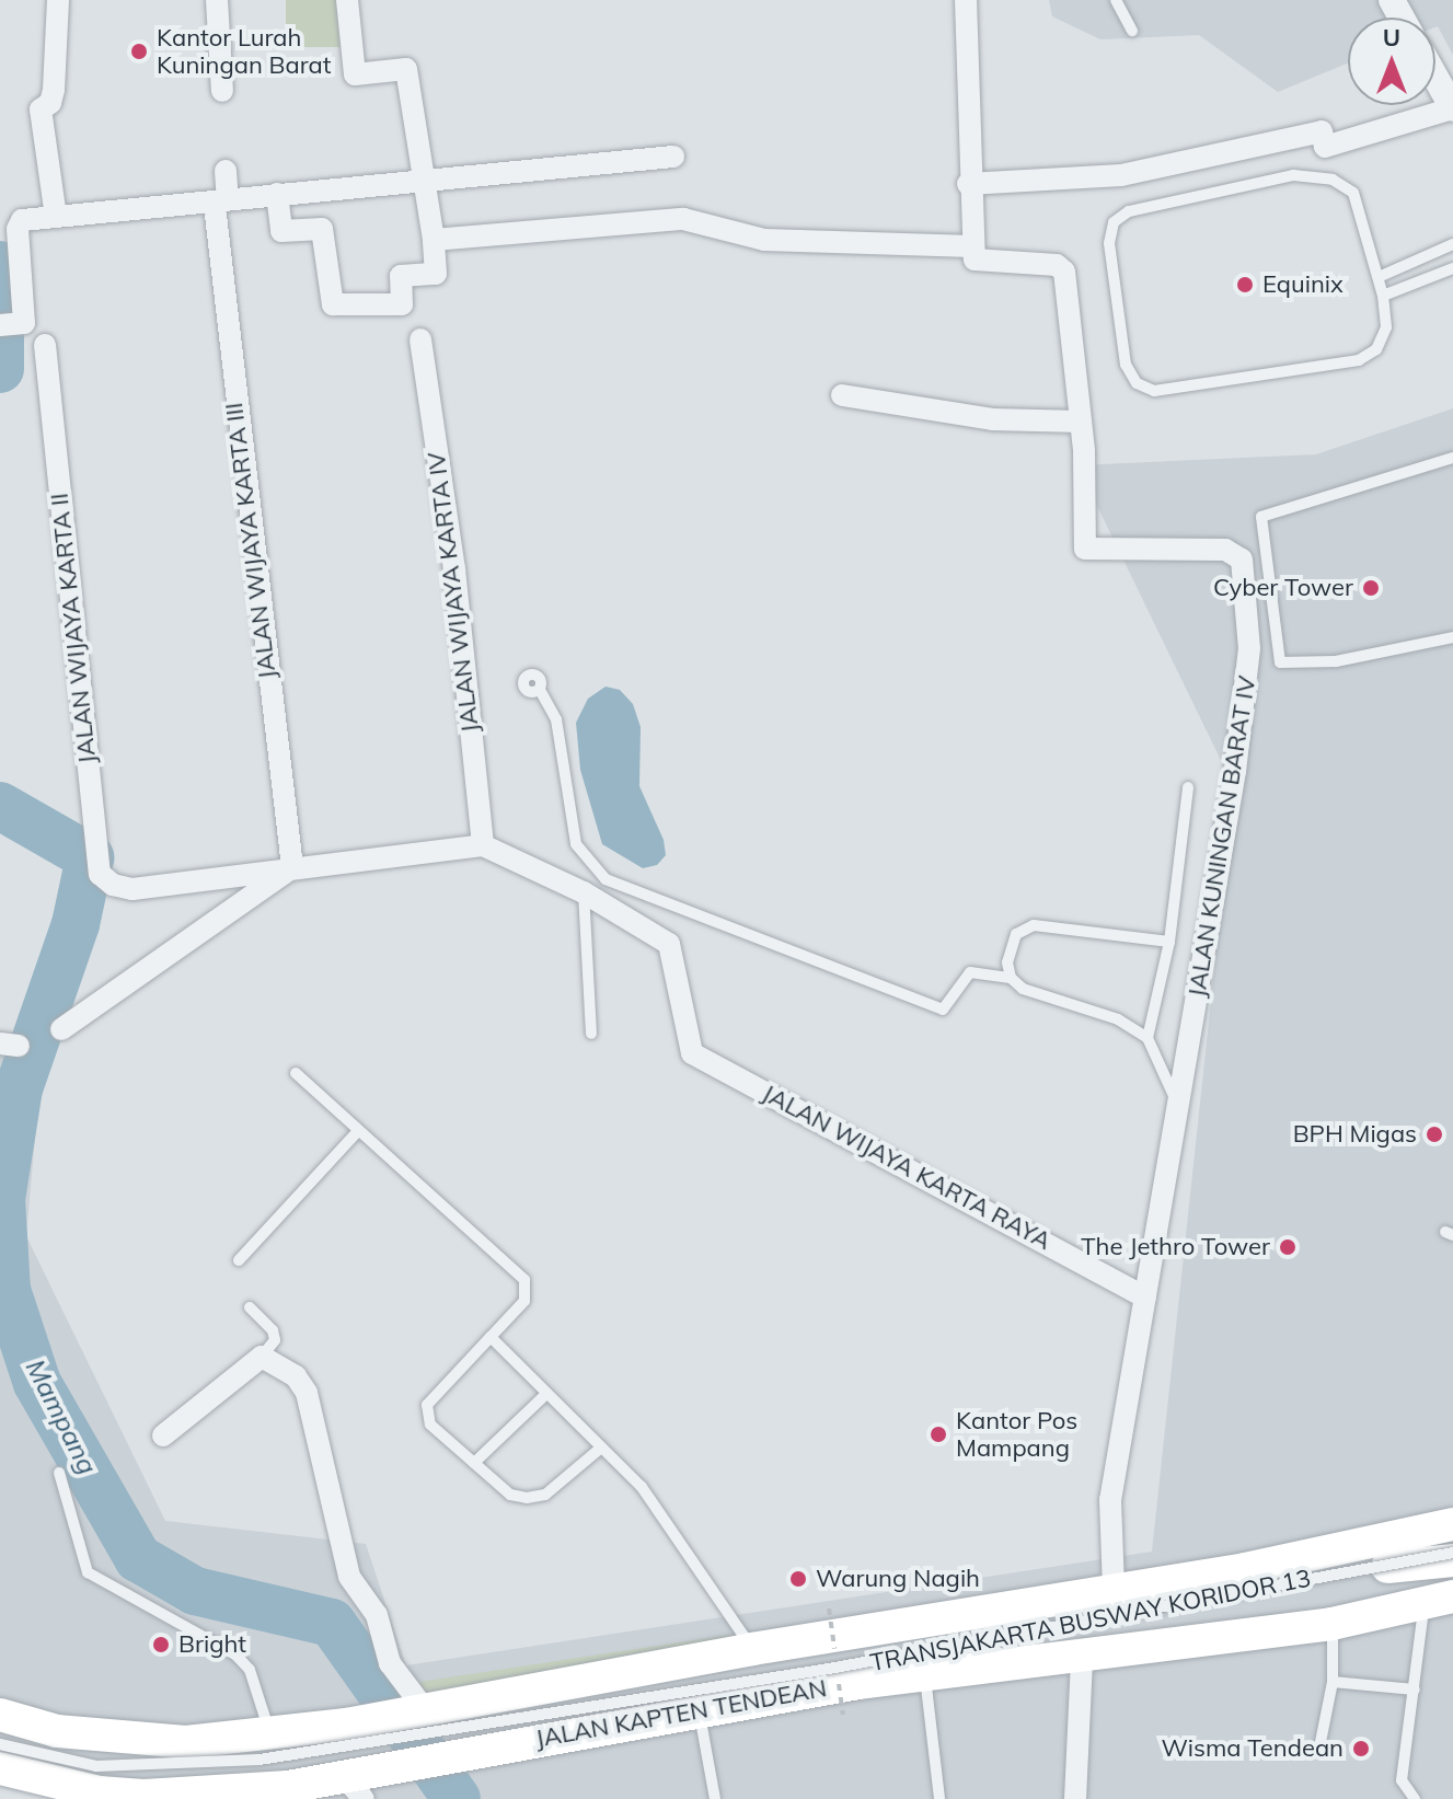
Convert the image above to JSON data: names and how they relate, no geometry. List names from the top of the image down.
{
  "streets": {
    "main road": ["JALAN KAPTEN TENDEAN"],
    "street": [
      "JALAN WIJAYA KARTA III",
      "JALAN WIJAYA KARTA IV",
      "JALAN WIJAYA KARTA II",
      "JALAN KUNINGAN BARAT IV",
      "JALAN WIJAYA KARTA RAYA"
    ],
    "lane": ["TRANSJAKARTA BUSWAY KORIDOR 13"]
  },
  "crossings": [
    ["JALAN WIJAYA KARTA III", "JALAN WIJAYA KARTA II"],
    ["JALAN WIJAYA KARTA IV", "JALAN WIJAYA KARTA RAYA"],
    ["JALAN KUNINGAN BARAT IV", "JALAN WIJAYA KARTA RAYA"]
  ],
  "water": ["Mampang"],
  "places": [
    "Kantor Lurah Kuningan Barat",
    "Equinix",
    "Cyber Tower",
    "BPH Migas",
    "The Jethro Tower",
    "Kantor Pos Mampang",
    "Warung Nagih",
    "Bright",
    "Wisma Tendean"
  ],
  "north": "top"
}
